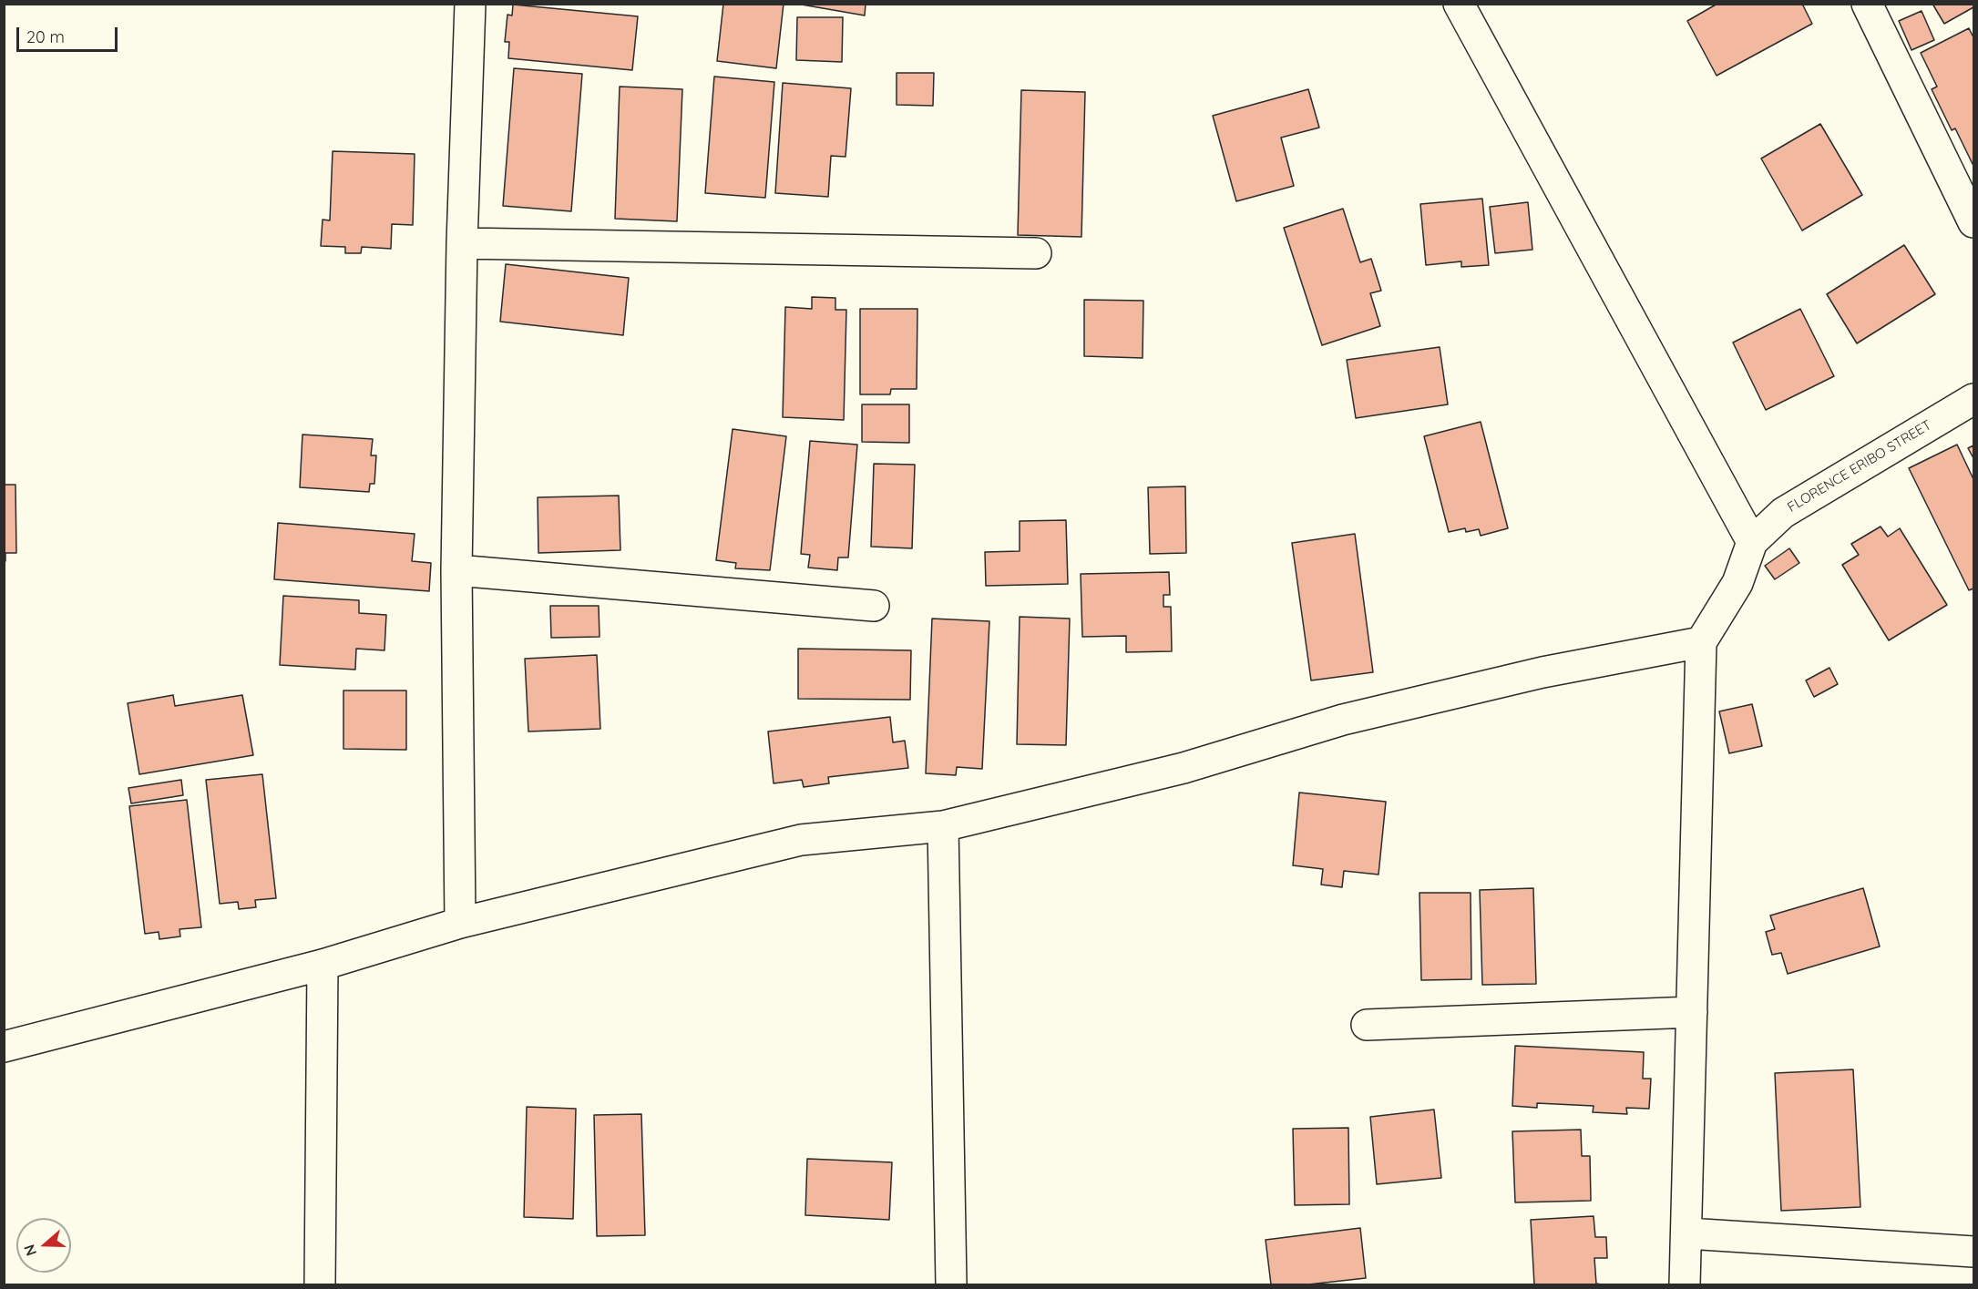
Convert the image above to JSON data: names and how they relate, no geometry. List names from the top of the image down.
{
  "streets": {
    "street": ["FLORENCE ERIBO STREET"]
  },
  "scale_bar": "20 m",
  "north": "left"
}
